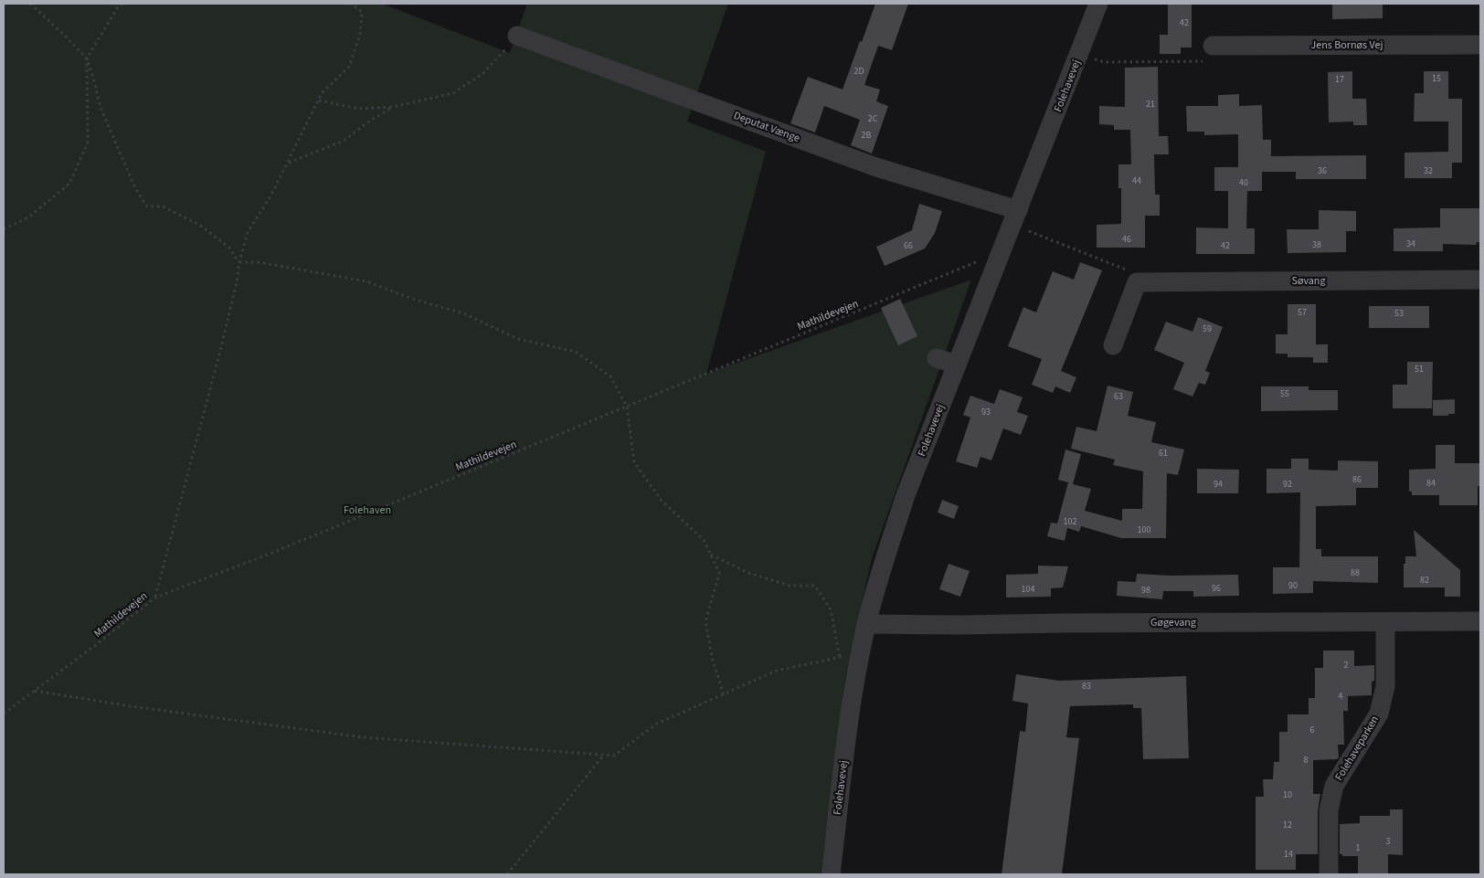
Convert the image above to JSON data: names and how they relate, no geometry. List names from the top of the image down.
{
  "streets": {
    "street": [
      "Jens Bornøs Vej",
      "Folehavevej",
      "Deputat Vænge",
      "Søvang",
      "Gøgevang",
      "Folehaveparken"
    ],
    "path": ["Mathildevejen"]
  },
  "crossings": [
    ["Folehavevej", "Deputat Vænge"],
    ["Folehavevej", "Mathildevejen"],
    ["Folehavevej", "Gøgevang"],
    ["Gøgevang", "Folehaveparken"]
  ],
  "parks": ["Folehaven"],
  "house_numbers": [
    "42",
    "2D",
    "15",
    "17",
    "21",
    "2C",
    "2B",
    "36",
    "32",
    "44",
    "40",
    "46",
    "34",
    "38",
    "66",
    "42",
    "57",
    "53",
    "59",
    "51",
    "55",
    "63",
    "93",
    "61",
    "86",
    "84",
    "94",
    "92",
    "102",
    "100",
    "88",
    "82",
    "90",
    "96",
    "104",
    "98",
    "2",
    "83",
    "4",
    "6",
    "8",
    "10",
    "12",
    "3",
    "1",
    "14"
  ]
}
